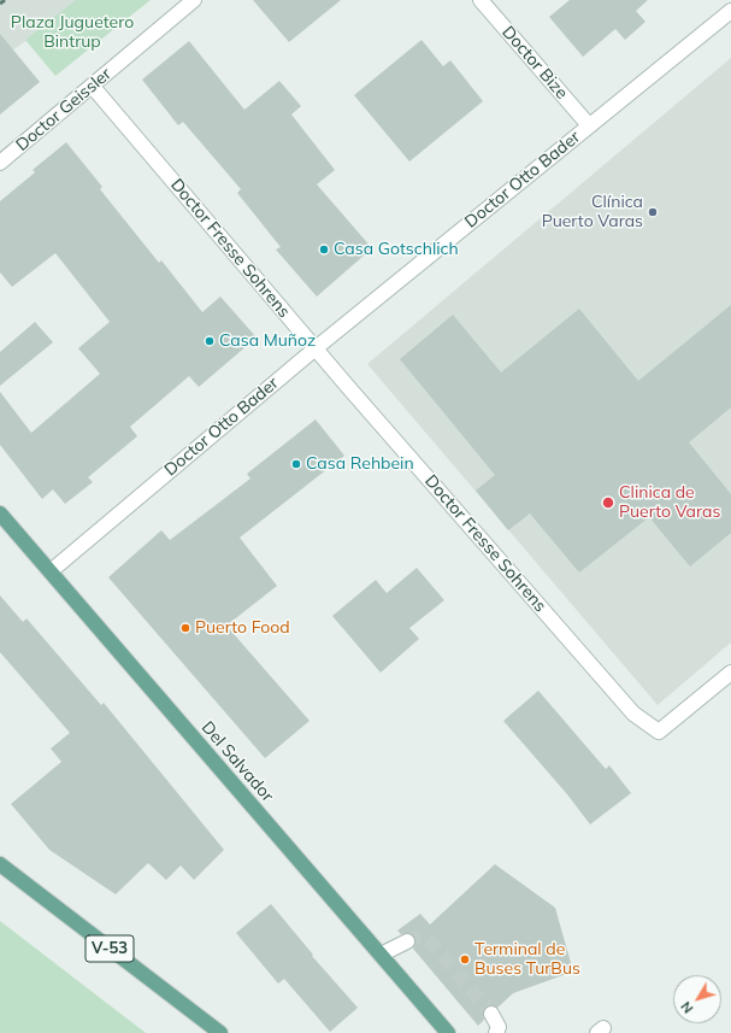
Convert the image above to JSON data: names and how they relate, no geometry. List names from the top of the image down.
{
  "streets": {
    "main road": ["Del Salvador", "V-53"],
    "street": [
      "Doctor Bize",
      "Doctor Geissler",
      "Doctor Otto Bader",
      "Doctor Fresse Sohrens"
    ]
  },
  "crossings": [
    ["Doctor Bize", "Doctor Otto Bader"],
    ["Doctor Geissler", "Doctor Fresse Sohrens"],
    ["Doctor Otto Bader", "Doctor Fresse Sohrens"],
    ["Doctor Otto Bader", "Del Salvador"]
  ],
  "parks": ["Plaza Juguetero Bintrup"],
  "places": [
    "Clínica Puerto Varas",
    "Casa Gotschlich",
    "Casa Muñoz",
    "Casa Rehbein",
    "Clinica de Puerto Varas",
    "Puerto Food",
    "Terminal de Buses TurBus"
  ],
  "north": "bottom left"
}
